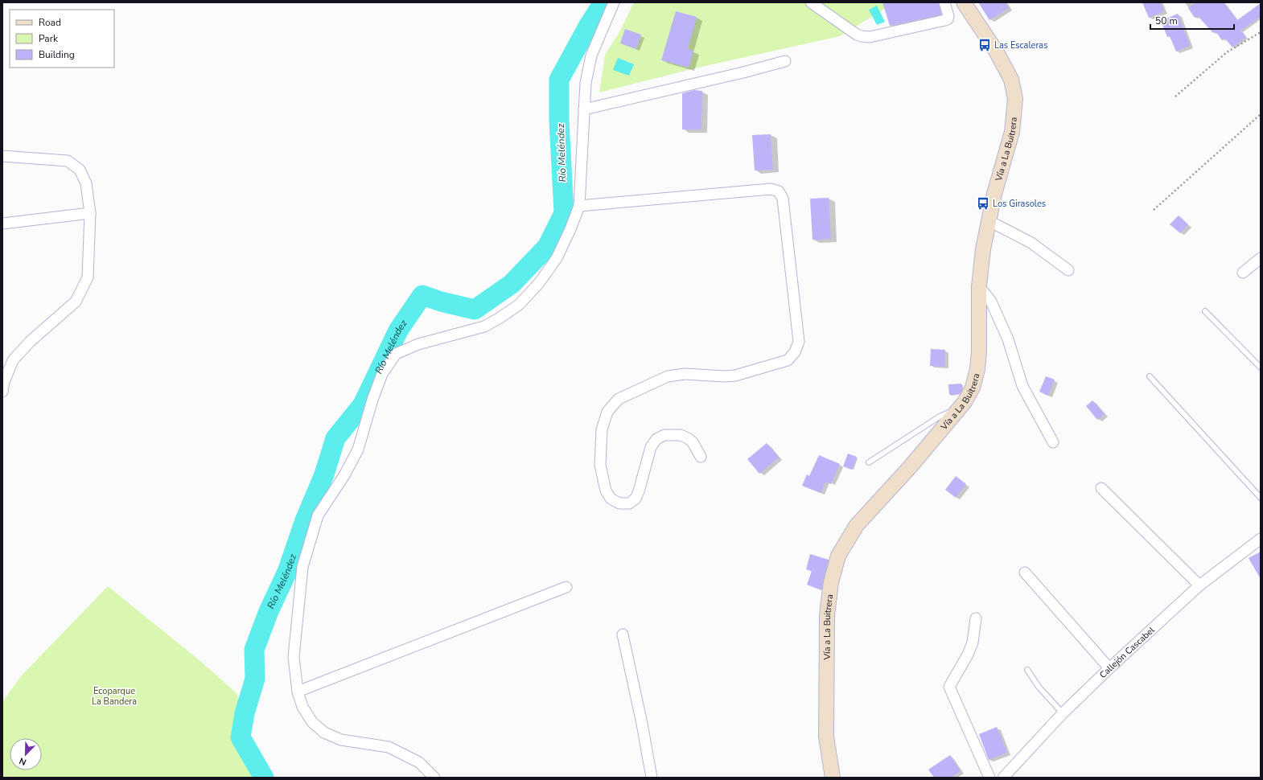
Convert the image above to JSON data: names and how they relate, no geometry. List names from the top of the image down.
{
  "streets": {
    "street": ["Vía a La Buitrera", "Callejón Cascabel"]
  },
  "water": ["Río Meléndez"],
  "parks": ["Ecoparque La Bandera"],
  "places": {
    "bus stop": ["Las Escaleras", "Los Girasoles"]
  },
  "legend": ["Road", "Park", "Building"],
  "scale_bar": "50 m",
  "north": "bottom left"
}
